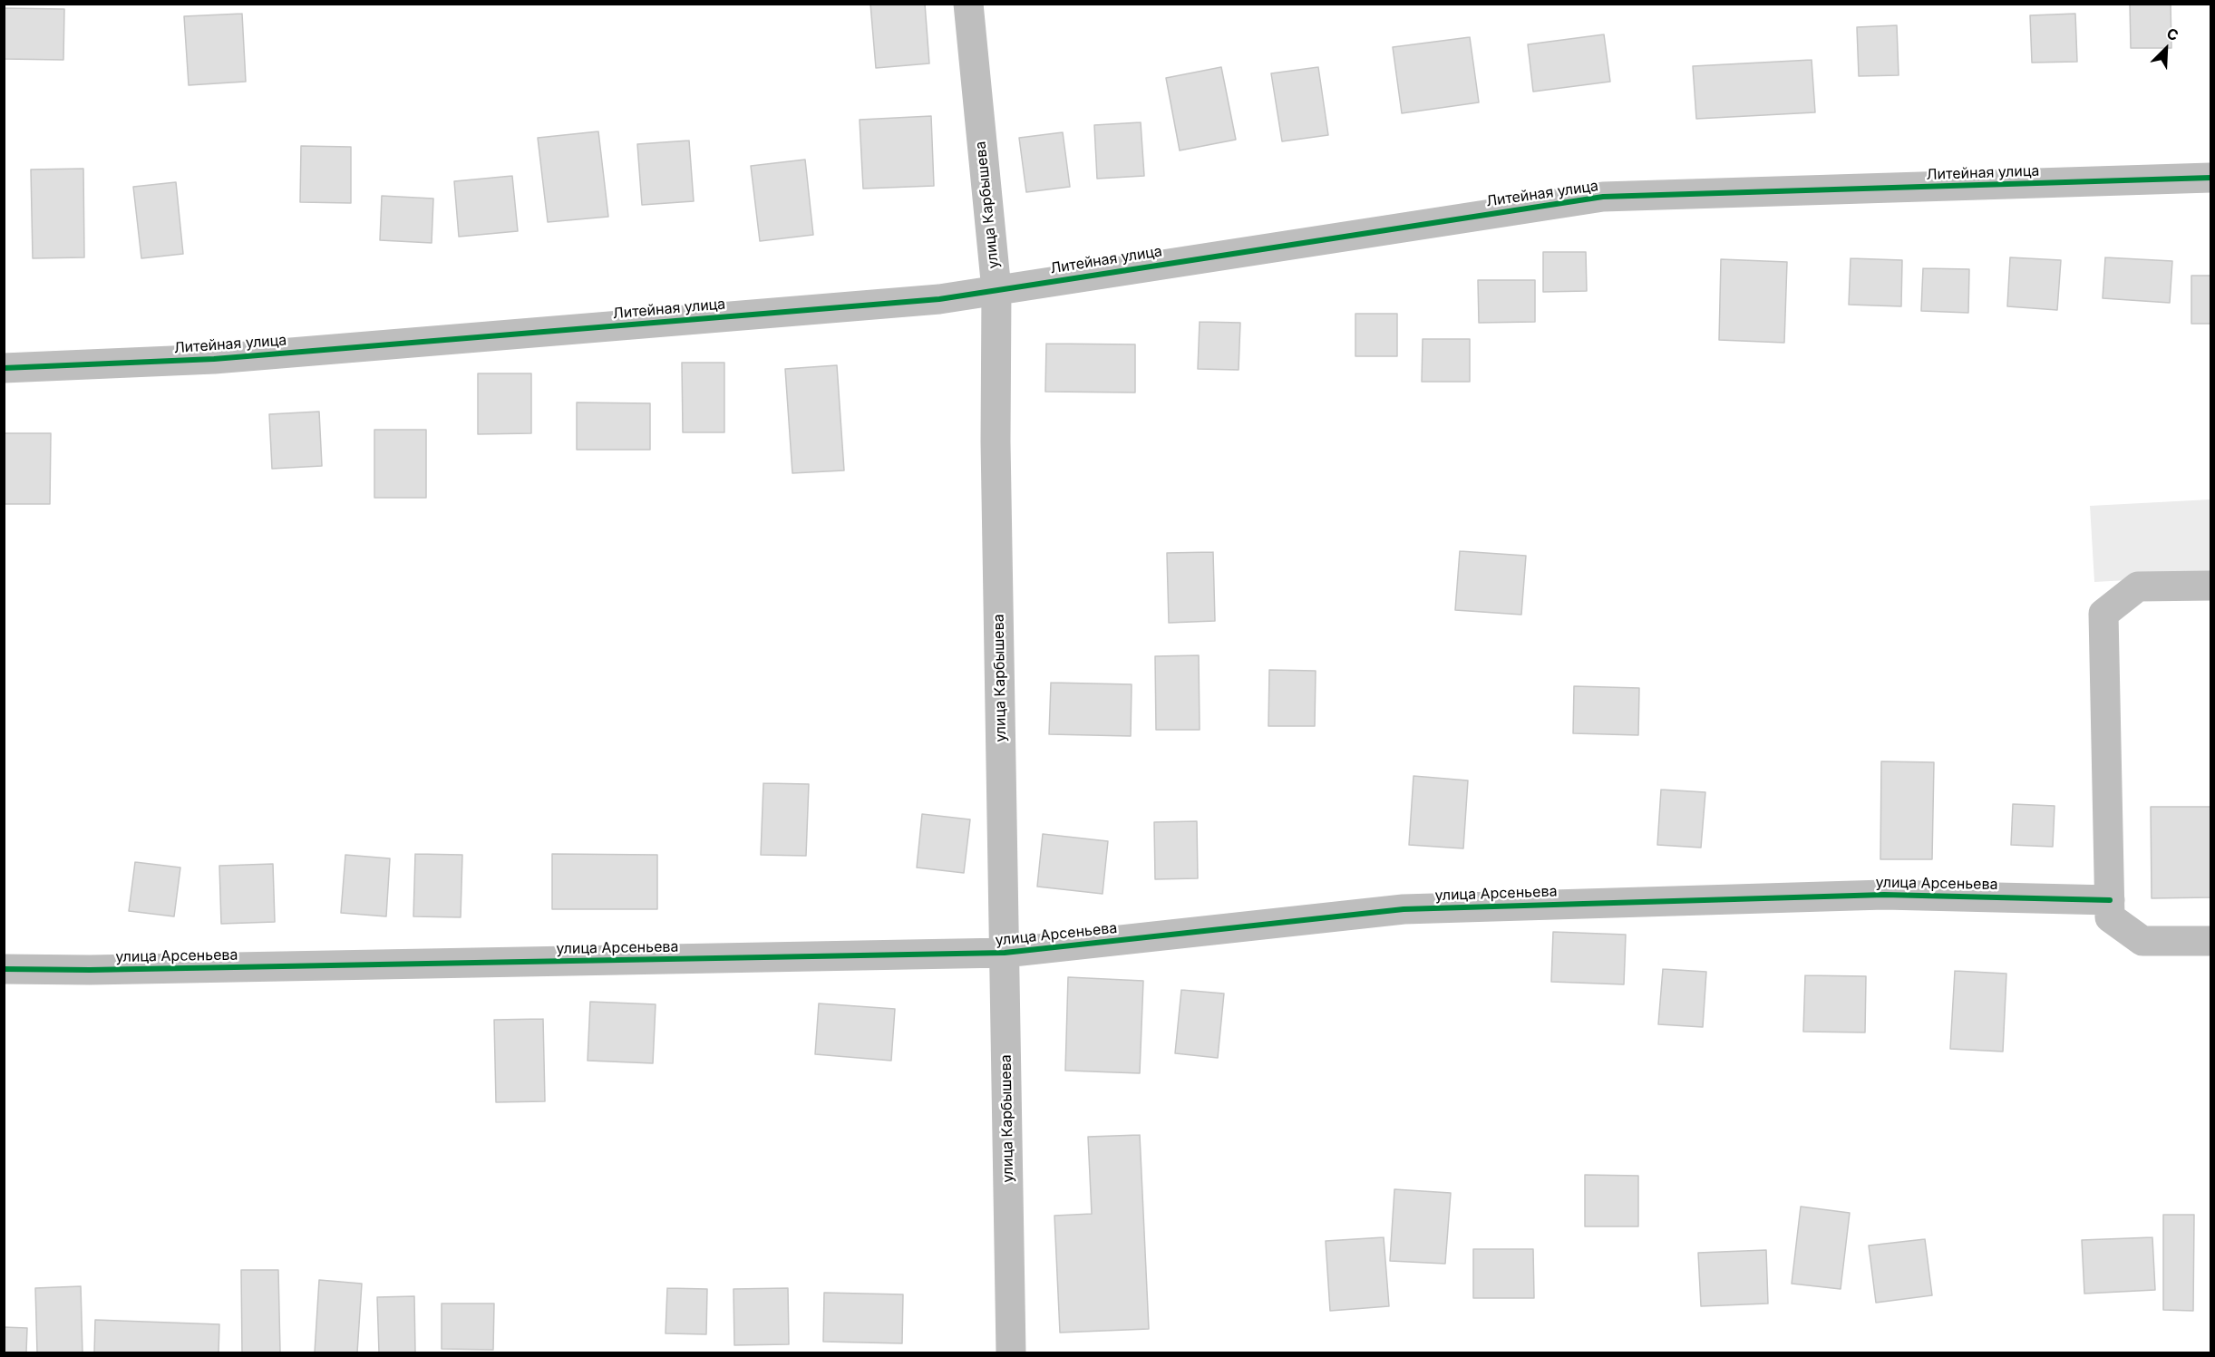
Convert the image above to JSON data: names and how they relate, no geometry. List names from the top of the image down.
{
  "streets": {
    "street": ["Литейная улица", "улица Карбышева", "улица Арсеньева"]
  },
  "crossings": [
    ["Литейная улица", "улица Карбышева"],
    ["улица Карбышева", "улица Арсеньева"]
  ],
  "north": "top right"
}
